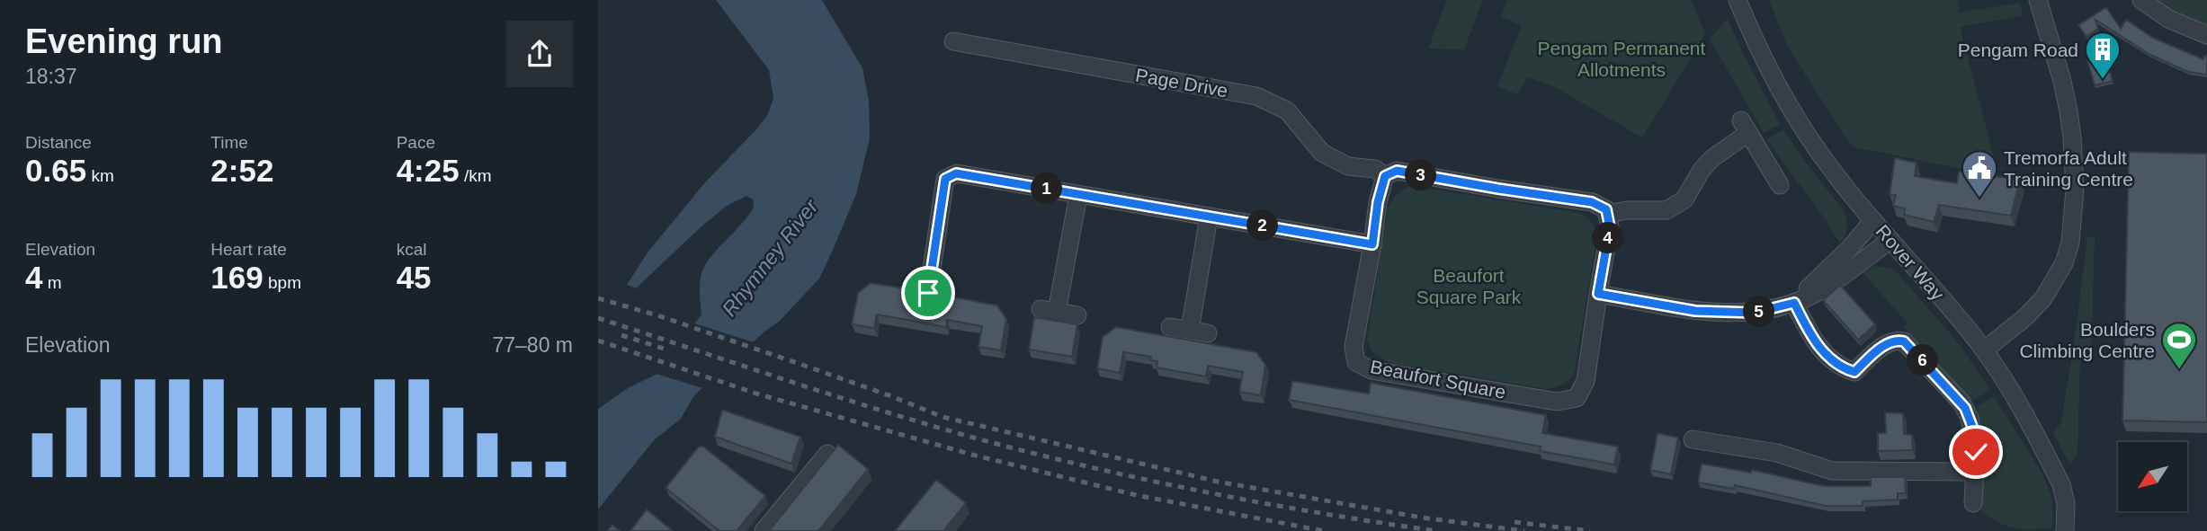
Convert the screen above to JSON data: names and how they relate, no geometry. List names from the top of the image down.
{
  "streets": {
    "street": ["Page Drive", "Rover Way", "Beaufort Square"]
  },
  "crossings": [
    ["Page Drive", "Beaufort Square"]
  ],
  "water": ["Rhymney River"],
  "parks": ["Pengam Permanent Allotments", "Beaufort Square Park"],
  "places": {
    "building": ["Pengam Road"],
    "public building": ["Tremorfa Adult Training Centre"],
    "sports": ["Boulders Climbing Centre"]
  },
  "north": "bottom left",
  "page": {
    "heading": ["Evening run", "18:37"],
    "stats": [
      ["Distance", "0.65 km"],
      ["Time", "2:52"],
      ["Pace", "4:25 /km"],
      ["Elevation", "4 m"],
      ["Heart rate", "169 bpm"],
      ["kcal", "45"]
    ],
    "pins": [
      "3",
      "1",
      "2",
      "4",
      "5",
      "6"
    ],
    "chart": ["Elevation", "77–80 m"]
  }
}
